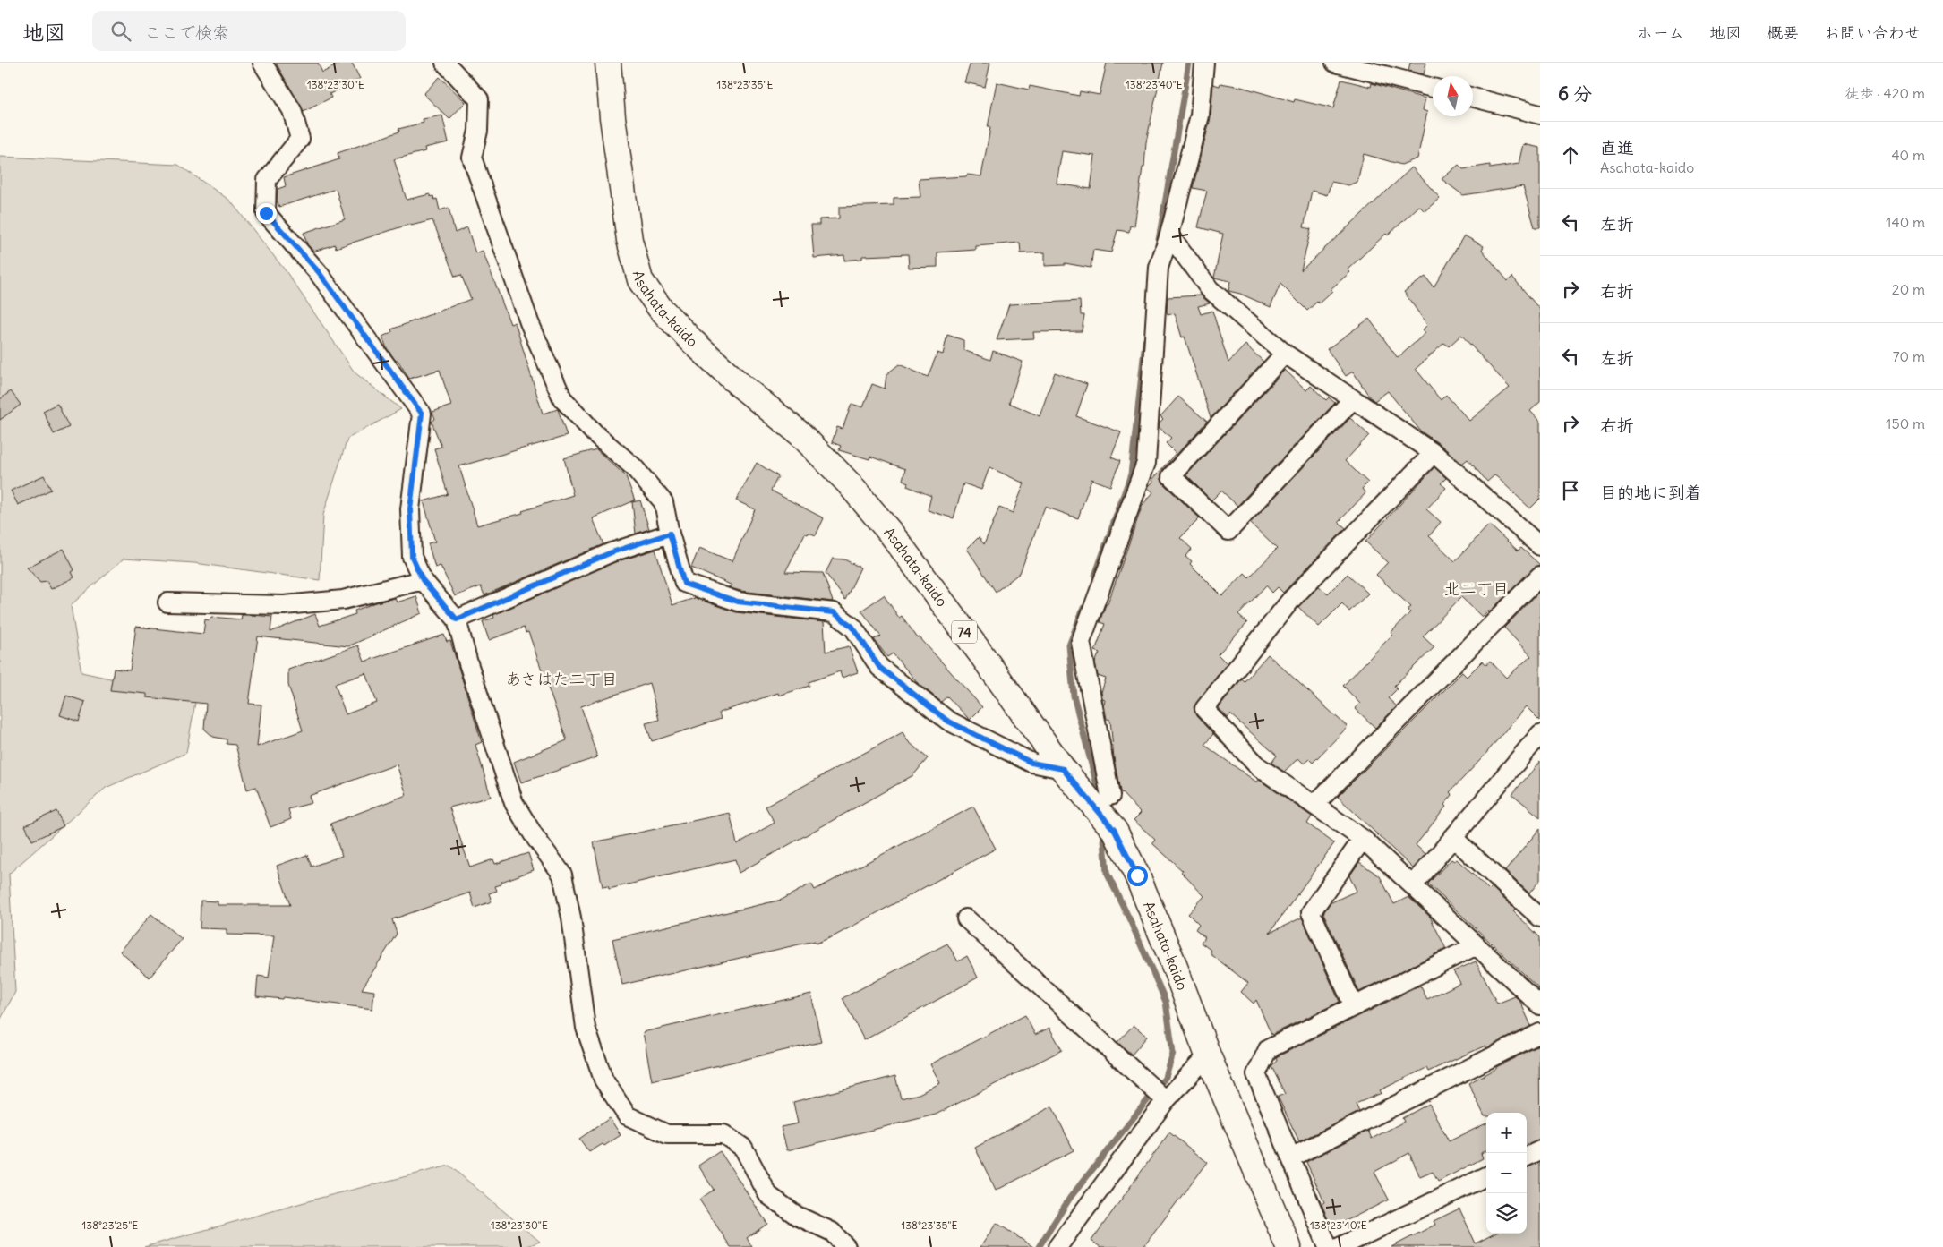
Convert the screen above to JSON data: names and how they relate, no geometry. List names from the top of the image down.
{
  "streets": {
    "main road": ["Asahata-kaido", "74"]
  },
  "districts": ["北二丁目", "あさはた二丁目"],
  "north": "top",
  "page": {
    "header": "地図",
    "search": "ここで検索",
    "nav": [
      "ホーム",
      "地図",
      "概要",
      "お問い合わせ"
    ],
    "heading": ["6 分", "徒歩 · 420 m"],
    "list": [
      ["直進", "Asahata-kaido", "40 m"],
      ["左折", "140 m"],
      ["右折", "20 m"],
      ["左折", "70 m"],
      ["右折", "150 m"],
      "目的地に到着"
    ],
    "map_buttons": ["+", "−"]
  },
  "coordinates": [
    "138°23'30\"E",
    "138°23'35\"E",
    "138°23'40\"E",
    "138°23'25\"E"
  ]
}
